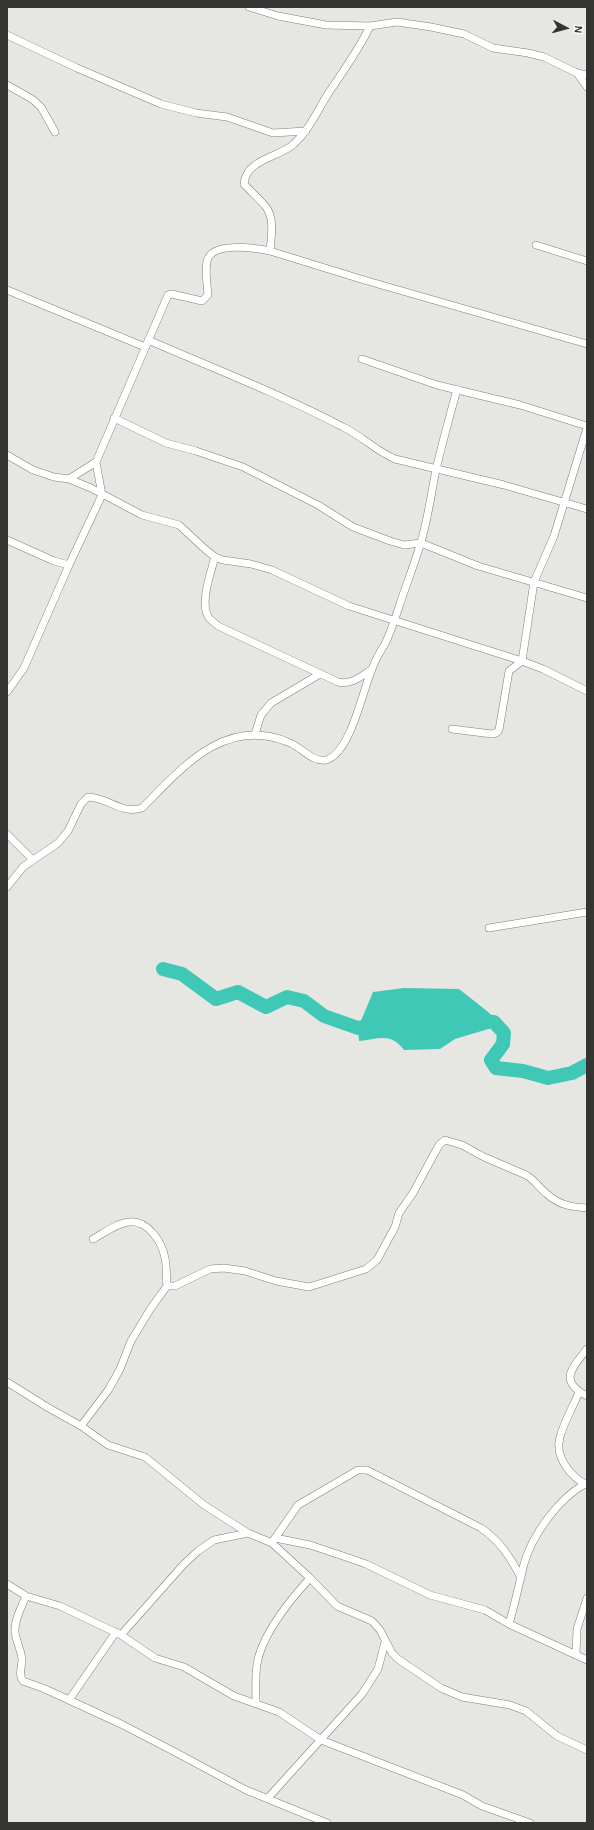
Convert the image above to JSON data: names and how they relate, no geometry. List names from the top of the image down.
{
  "north": "right"
}
